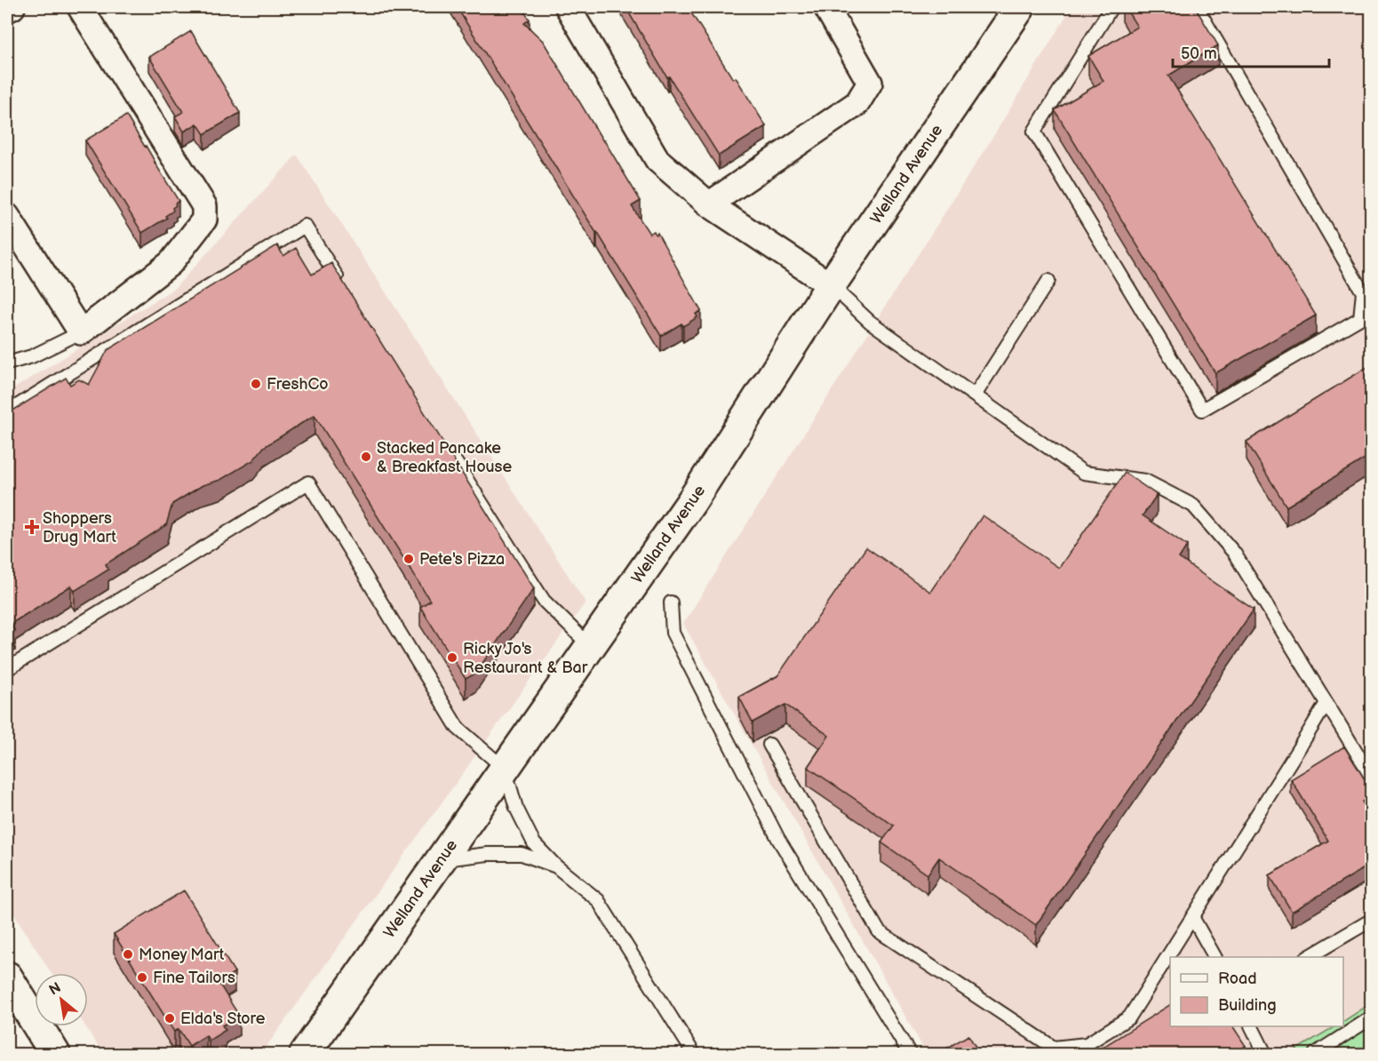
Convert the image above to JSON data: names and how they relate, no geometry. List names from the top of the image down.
{
  "streets": {
    "street": ["Welland Avenue"]
  },
  "places": {
    "other": [
      "FreshCo",
      "Stacked Pancake & Breakfast House",
      "Pete's Pizza",
      "Ricky Jo's Restaurant & Bar",
      "Money Mart",
      "Fine Tailors",
      "Elda's Store"
    ],
    "health": ["Shoppers Drug Mart"]
  },
  "legend": ["Road", "Building"],
  "scale_bar": "50 m",
  "north": "top left"
}
